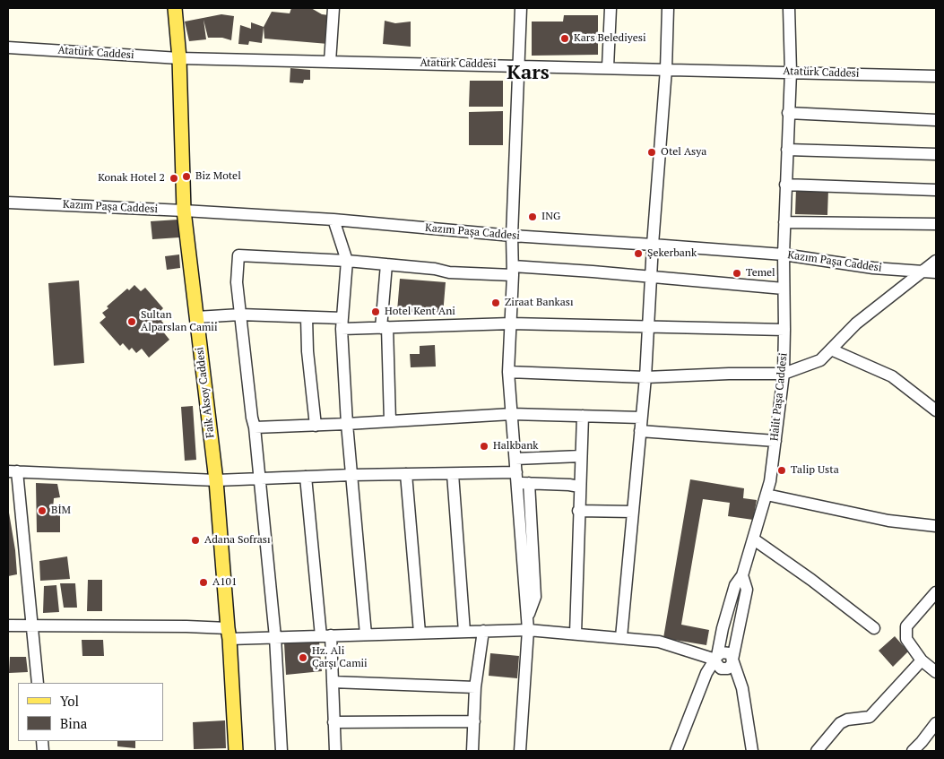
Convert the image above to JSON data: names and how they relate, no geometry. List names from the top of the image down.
{
  "streets": {
    "main road": ["Faik Aksoy Caddesi"],
    "street": ["Atatürk Caddesi", "Kazım Paşa Caddesi", "Halit Paşa Caddesi"]
  },
  "crossings": [
    ["Atatürk Caddesi", "Faik Aksoy Caddesi"],
    ["Atatürk Caddesi", "Halit Paşa Caddesi"],
    ["Kazım Paşa Caddesi", "Faik Aksoy Caddesi"],
    ["Kazım Paşa Caddesi", "Halit Paşa Caddesi"]
  ],
  "districts": ["Kars"],
  "places": [
    "Kars Belediyesi",
    "Otel Asya",
    "Biz Motel",
    "Konak Hotel 2",
    "ING",
    "Şekerbank",
    "Temel",
    "Ziraat Bankası",
    "Hotel Kent Ani",
    "Sultan Alparslan Camii",
    "Halkbank",
    "Talip Usta",
    "BİM",
    "Adana Sofrası",
    "A101",
    "Hz. Ali Çarşı Camii"
  ],
  "legend": ["Yol", "Bina"]
}
